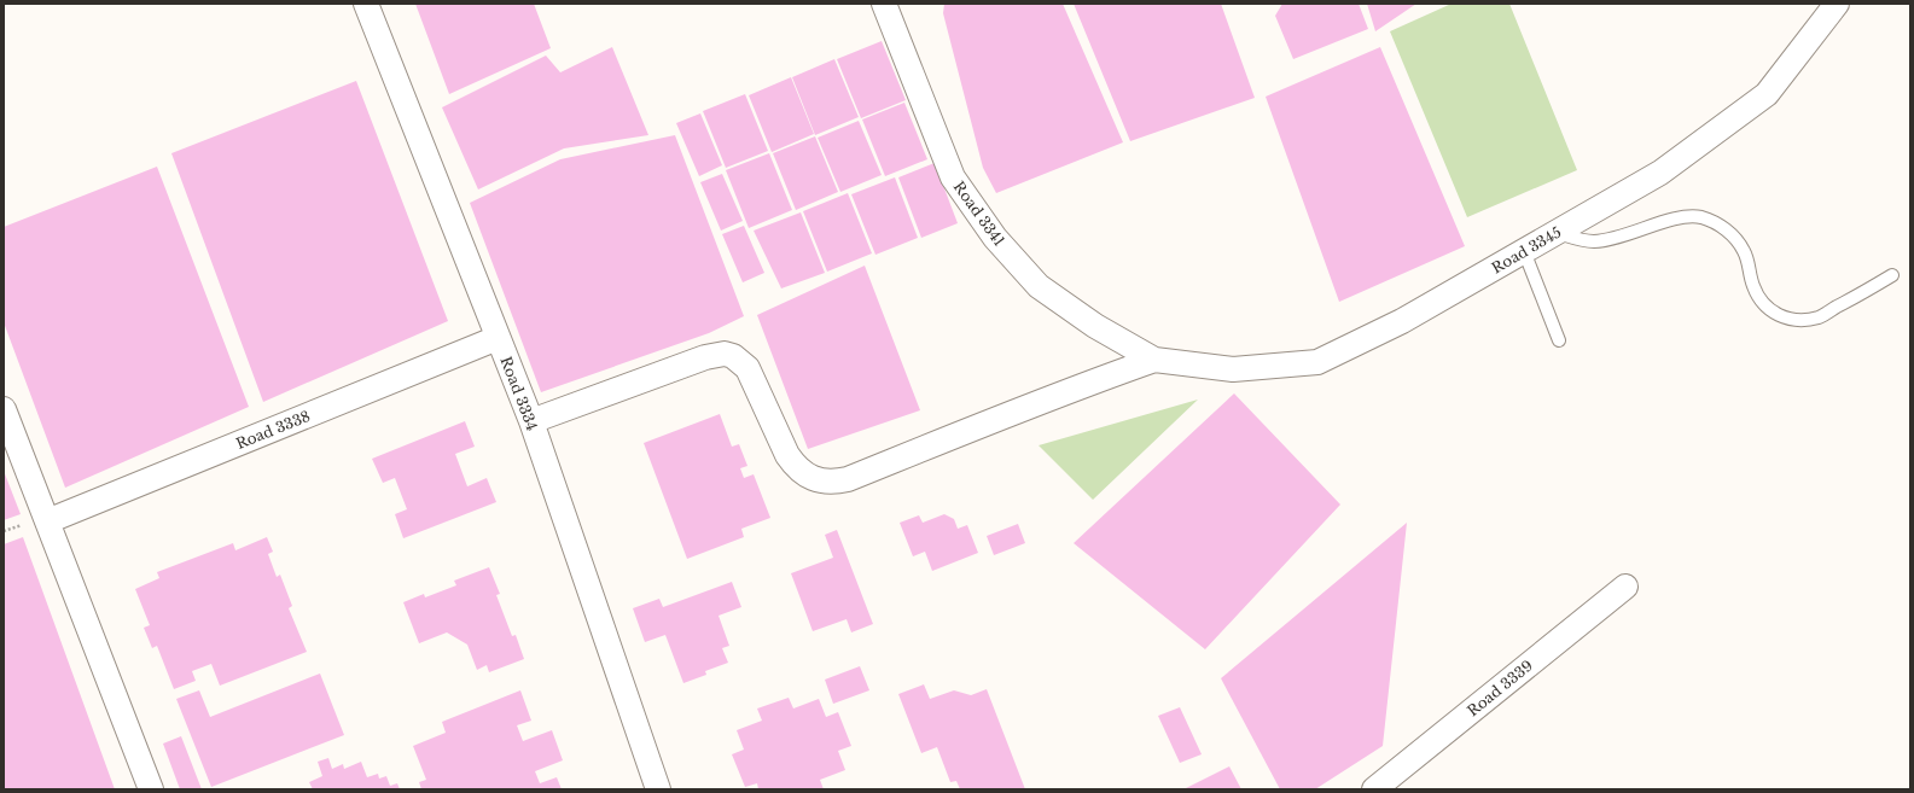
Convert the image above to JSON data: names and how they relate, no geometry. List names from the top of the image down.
{
  "streets": {
    "street": [
      "Road 3341",
      "Road 3345",
      "Road 3334",
      "Road 3338",
      "Road 3339"
    ]
  },
  "crossings": [
    ["Road 3341", "Road 3345"],
    ["Road 3334", "Road 3338"]
  ]
}
